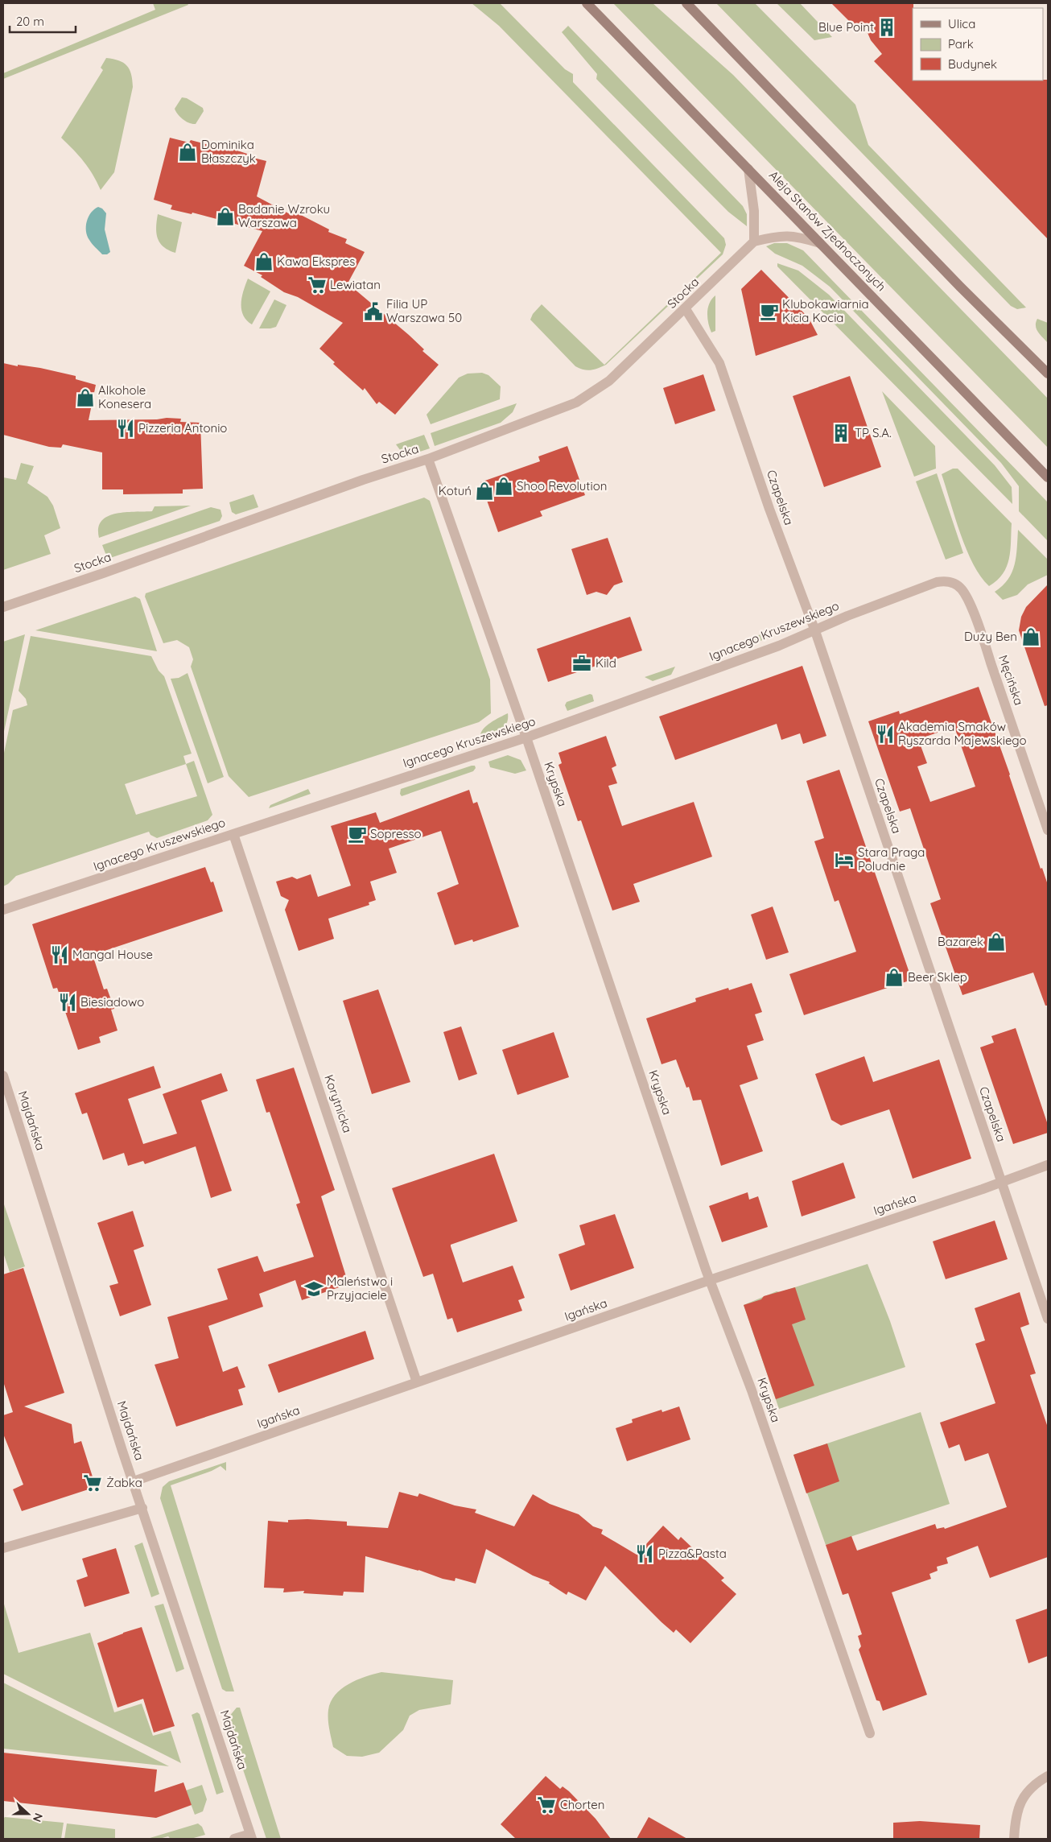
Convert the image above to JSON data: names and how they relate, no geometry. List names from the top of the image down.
{
  "streets": {
    "main road": ["Aleja Stanów Zjednoczonych"],
    "street": [
      "Stocka",
      "Czapelska",
      "Ignacego Kruszewskiego",
      "Męcińska",
      "Krypska",
      "Korytnicka",
      "Majdańska",
      "Igańska"
    ]
  },
  "crossings": [
    ["Stocka", "Czapelska"],
    ["Stocka", "Krypska"],
    ["Czapelska", "Ignacego Kruszewskiego"],
    ["Czapelska", "Igańska"],
    ["Ignacego Kruszewskiego", "Męcińska"],
    ["Ignacego Kruszewskiego", "Krypska"],
    ["Ignacego Kruszewskiego", "Korytnicka"],
    ["Krypska", "Igańska"],
    ["Korytnicka", "Igańska"],
    ["Majdańska", "Igańska"]
  ],
  "places": {
    "building": ["Blue Point", "TP S.A."],
    "shop": [
      "Dominika Błaszczyk",
      "Badanie Wzroku Warszawa",
      "Kawa Ekspres",
      "Alkohole Konesera",
      "Shoo Revolution",
      "Kotuń",
      "Duży Ben",
      "Bazarek",
      "Beer Sklep"
    ],
    "supermarket": ["Lewiatan", "Żabka", "Chorten"],
    "public building": ["Filia UP Warszawa 50"],
    "cafe": ["Klubokawiarnia Kicia Kocia", "Sopresso"],
    "restaurant": [
      "Pizzeria Antonio",
      "Akademia Smaków Ryszarda Majewskiego",
      "Mangal House",
      "Biesiadowo",
      "Pizza&Pasta"
    ],
    "office": ["Kild"],
    "hotel": ["Stara Praga Poludnie"],
    "school or university": ["Maleństwo i Przyjaciele"]
  },
  "legend": ["Ulica", "Park", "Budynek"],
  "scale_bar": "20 m",
  "north": "right"
}
